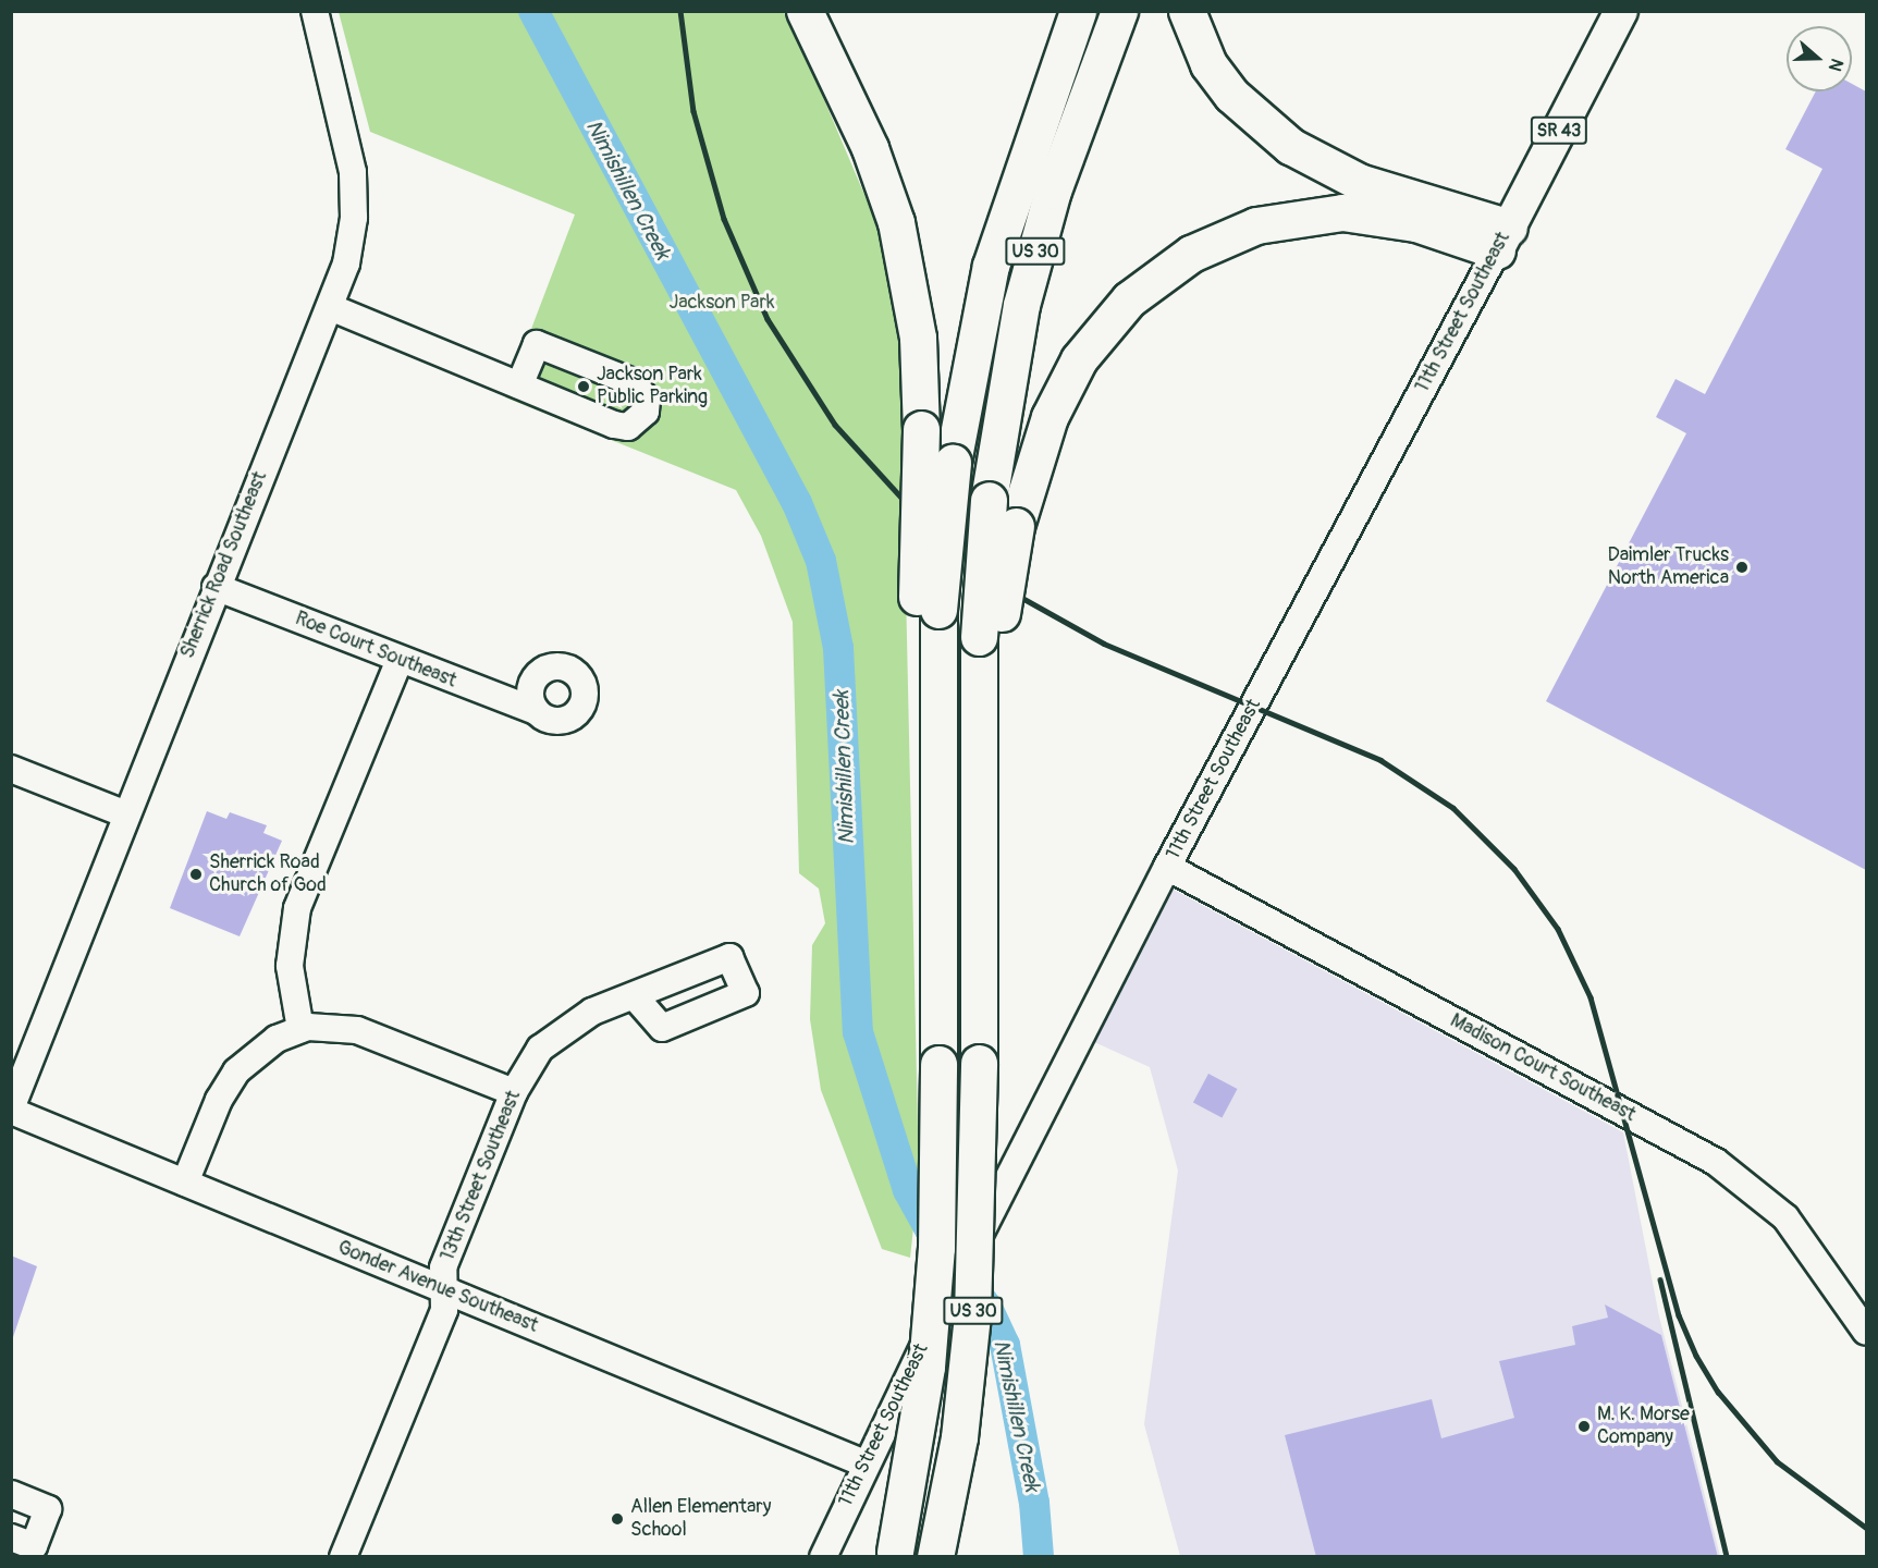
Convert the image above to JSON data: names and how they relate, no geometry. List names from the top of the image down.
{
  "streets": {
    "highway": ["US 30"],
    "main road": ["SR 43", "11th Street Southeast"],
    "street": [
      "Sherrick Road Southeast",
      "Roe Court Southeast",
      "Madison Court Southeast",
      "13th Street Southeast",
      "Gonder Avenue Southeast"
    ]
  },
  "crossings": [
    ["11th Street Southeast", "Madison Court Southeast"],
    ["11th Street Southeast", "Gonder Avenue Southeast"],
    ["Sherrick Road Southeast", "Roe Court Southeast"],
    ["Sherrick Road Southeast", "Gonder Avenue Southeast"],
    ["13th Street Southeast", "Gonder Avenue Southeast"]
  ],
  "water": ["Nimishillen Creek"],
  "parks": ["Jackson Park"],
  "places": [
    "Jackson Park Public Parking",
    "Daimler Trucks North America",
    "Sherrick Road Church of God",
    "M. K. Morse Company",
    "Allen Elementary School"
  ],
  "north": "right"
}
